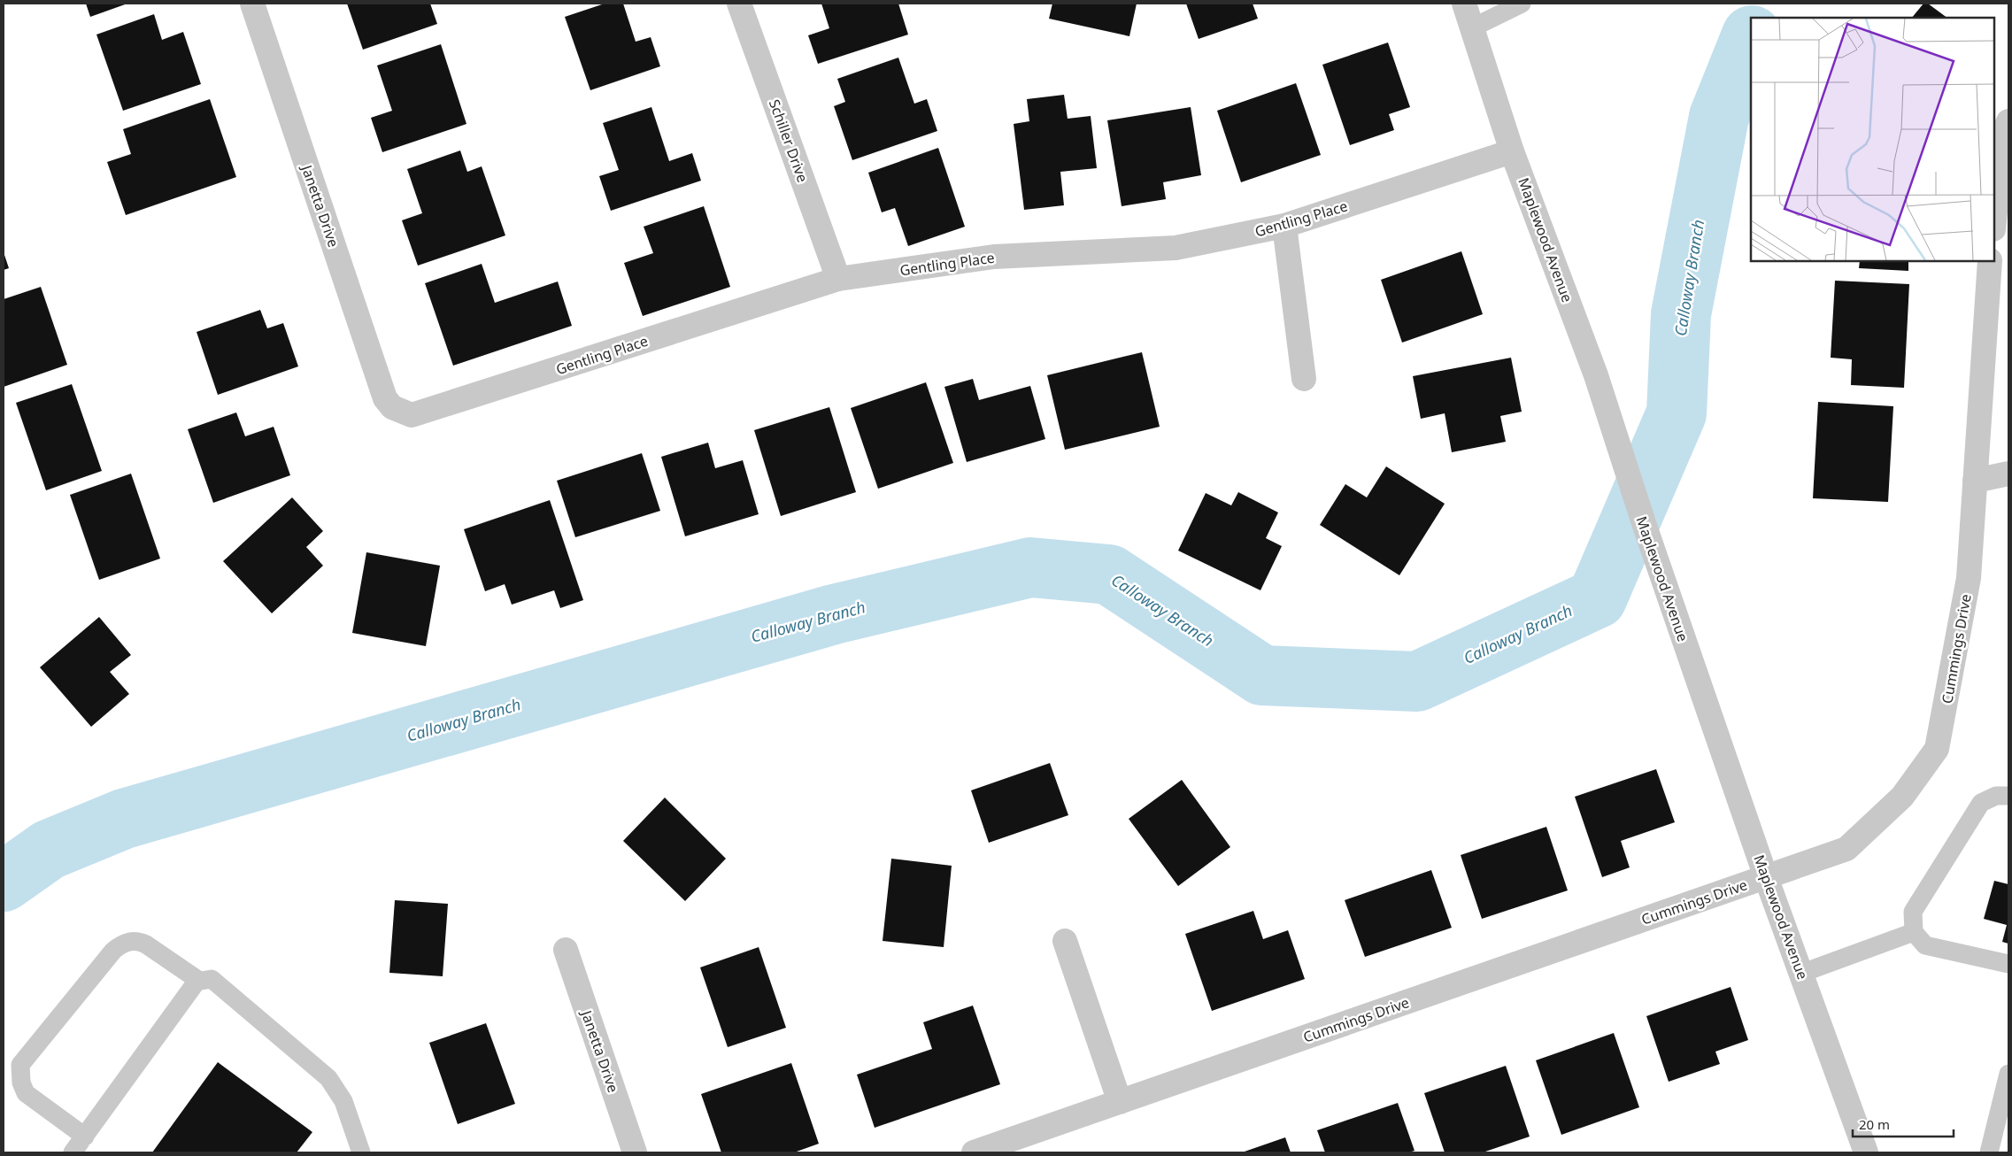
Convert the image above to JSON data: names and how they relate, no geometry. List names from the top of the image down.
{
  "streets": {
    "street": [
      "Schiller Drive",
      "Janetta Drive",
      "Gentling Place",
      "Maplewood Avenue",
      "Cummings Drive"
    ]
  },
  "crossings": [
    ["Schiller Drive", "Gentling Place"],
    ["Janetta Drive", "Gentling Place"],
    ["Gentling Place", "Maplewood Avenue"],
    ["Maplewood Avenue", "Cummings Drive"]
  ],
  "water": ["Calloway Branch"],
  "scale_bar": "20 m"
}
